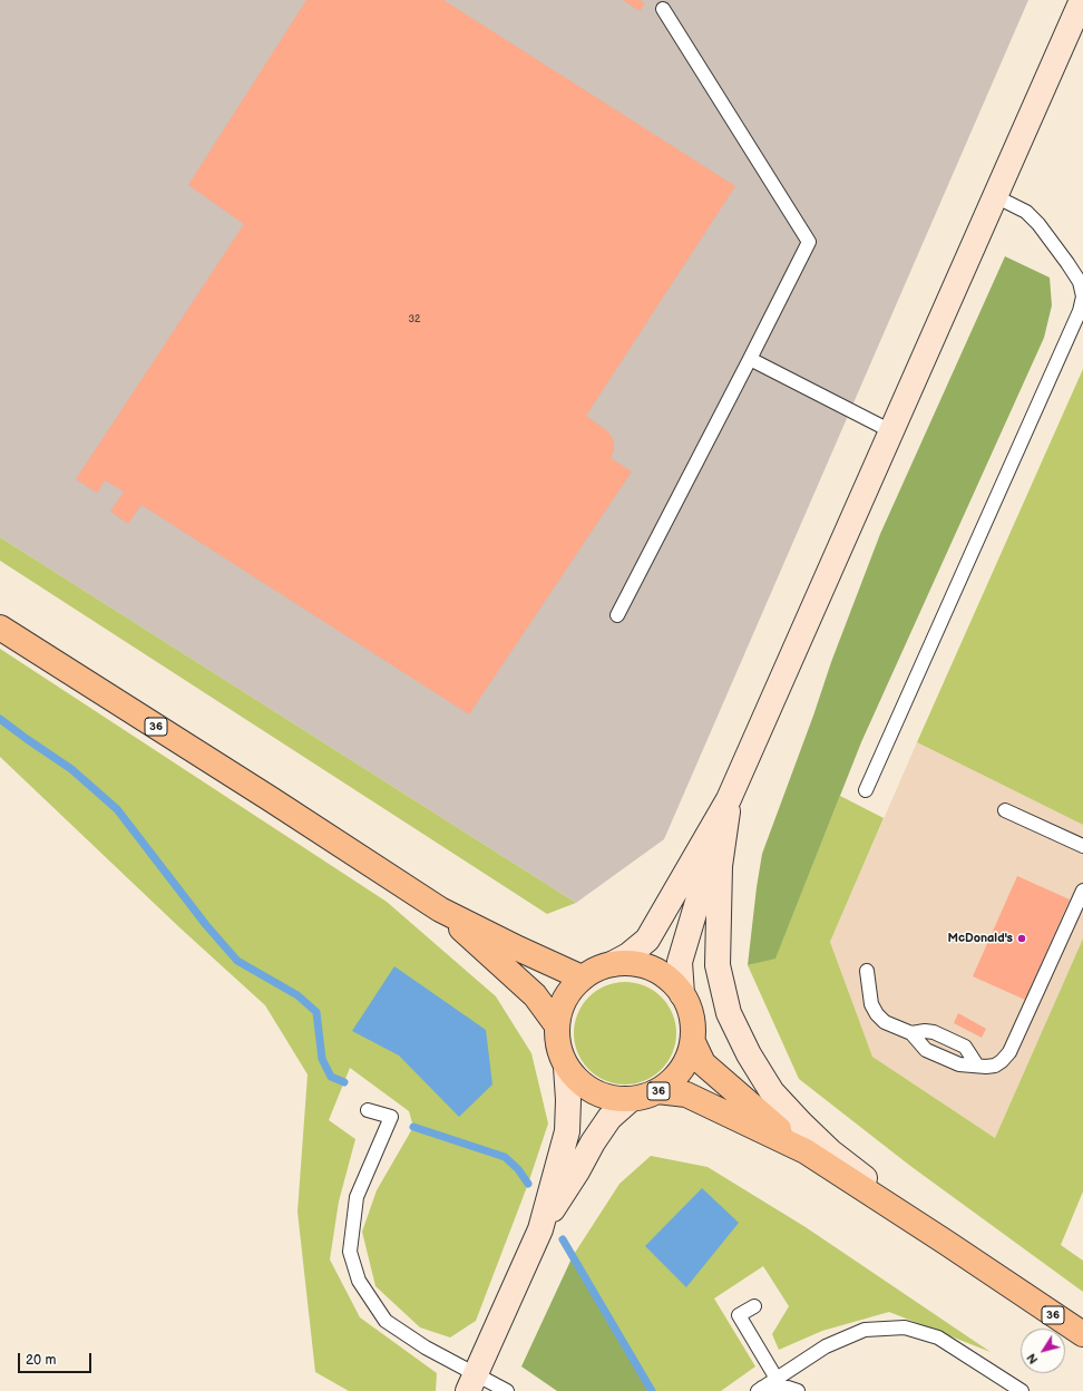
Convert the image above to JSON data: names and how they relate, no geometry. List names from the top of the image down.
{
  "streets": {
    "main road": ["36"]
  },
  "places": ["McDonald's"],
  "house_numbers": ["32"],
  "scale_bar": "20 m",
  "north": "bottom left"
}
